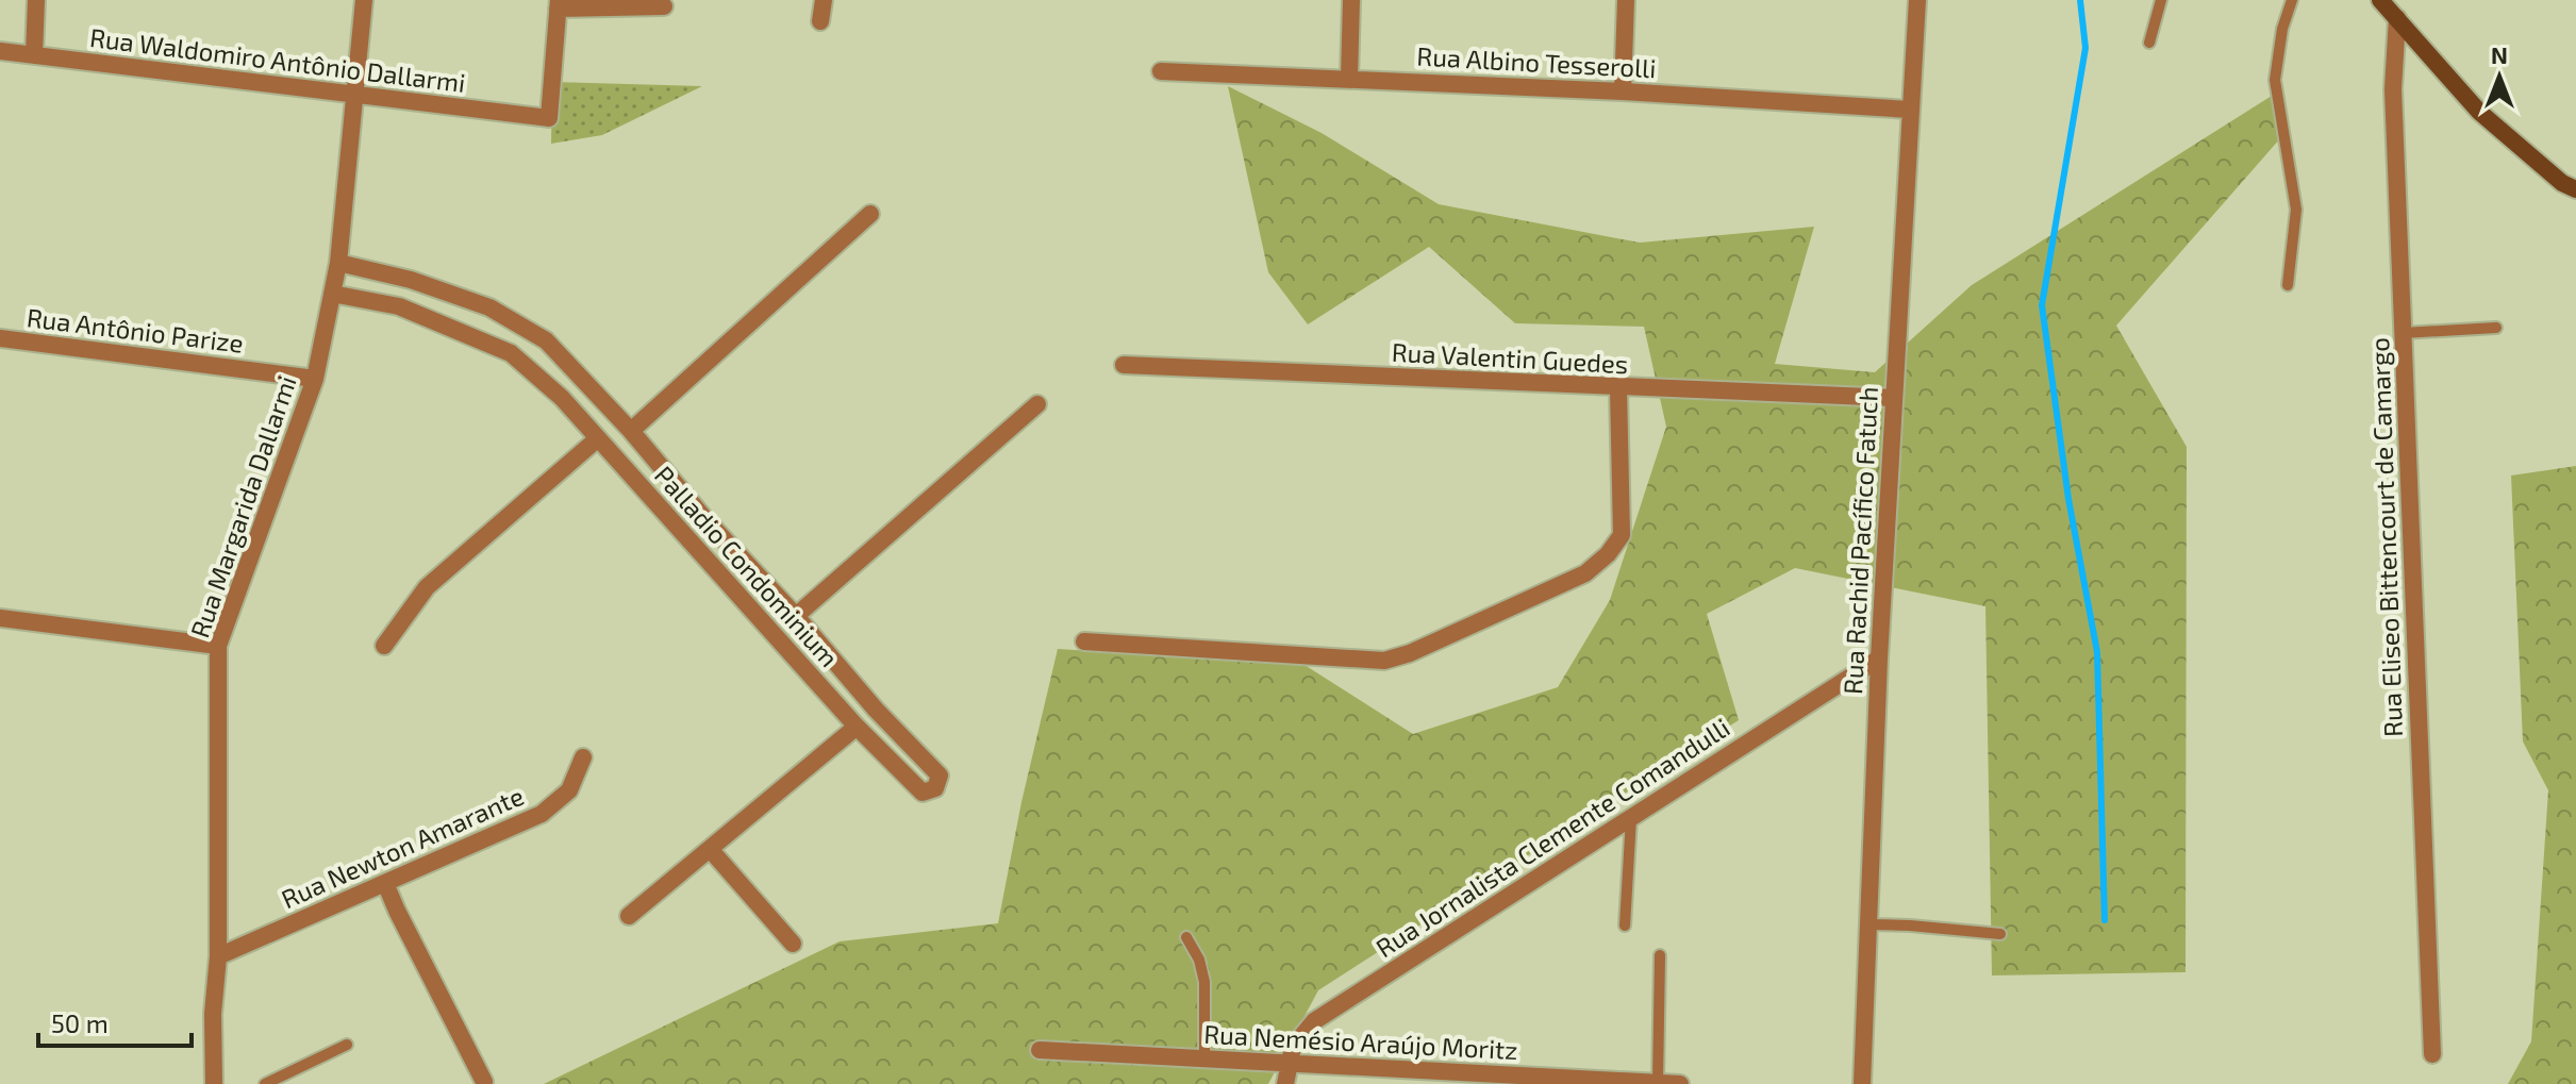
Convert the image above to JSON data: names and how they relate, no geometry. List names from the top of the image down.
{
  "streets": {
    "street": [
      "Rua Waldomiro Antônio Dallarmi",
      "Rua Albino Tesserolli",
      "Rua Antônio Parize",
      "Rua Valentin Guedes",
      "Rua Margarida Dallarmi",
      "Rua Eliseo Bittencourt de Camargo",
      "Rua Rachid Pacífico Fatuch",
      "Palladio Condominium",
      "Rua Jornalista Clemente Comandulli",
      "Rua Newton Amarante",
      "Rua Nemésio Araújo Moritz"
    ]
  },
  "crossings": [
    ["Rua Waldomiro Antônio Dallarmi", "Rua Margarida Dallarmi"],
    ["Rua Albino Tesserolli", "Rua Rachid Pacífico Fatuch"],
    ["Rua Antônio Parize", "Rua Margarida Dallarmi"],
    ["Rua Valentin Guedes", "Rua Rachid Pacífico Fatuch"],
    ["Rua Margarida Dallarmi", "Palladio Condominium"],
    ["Rua Margarida Dallarmi", "Rua Newton Amarante"],
    ["Rua Rachid Pacífico Fatuch", "Rua Jornalista Clemente Comandulli"],
    ["Rua Jornalista Clemente Comandulli", "Rua Nemésio Araújo Moritz"]
  ],
  "scale_bar": "50 m",
  "north": "top"
}
